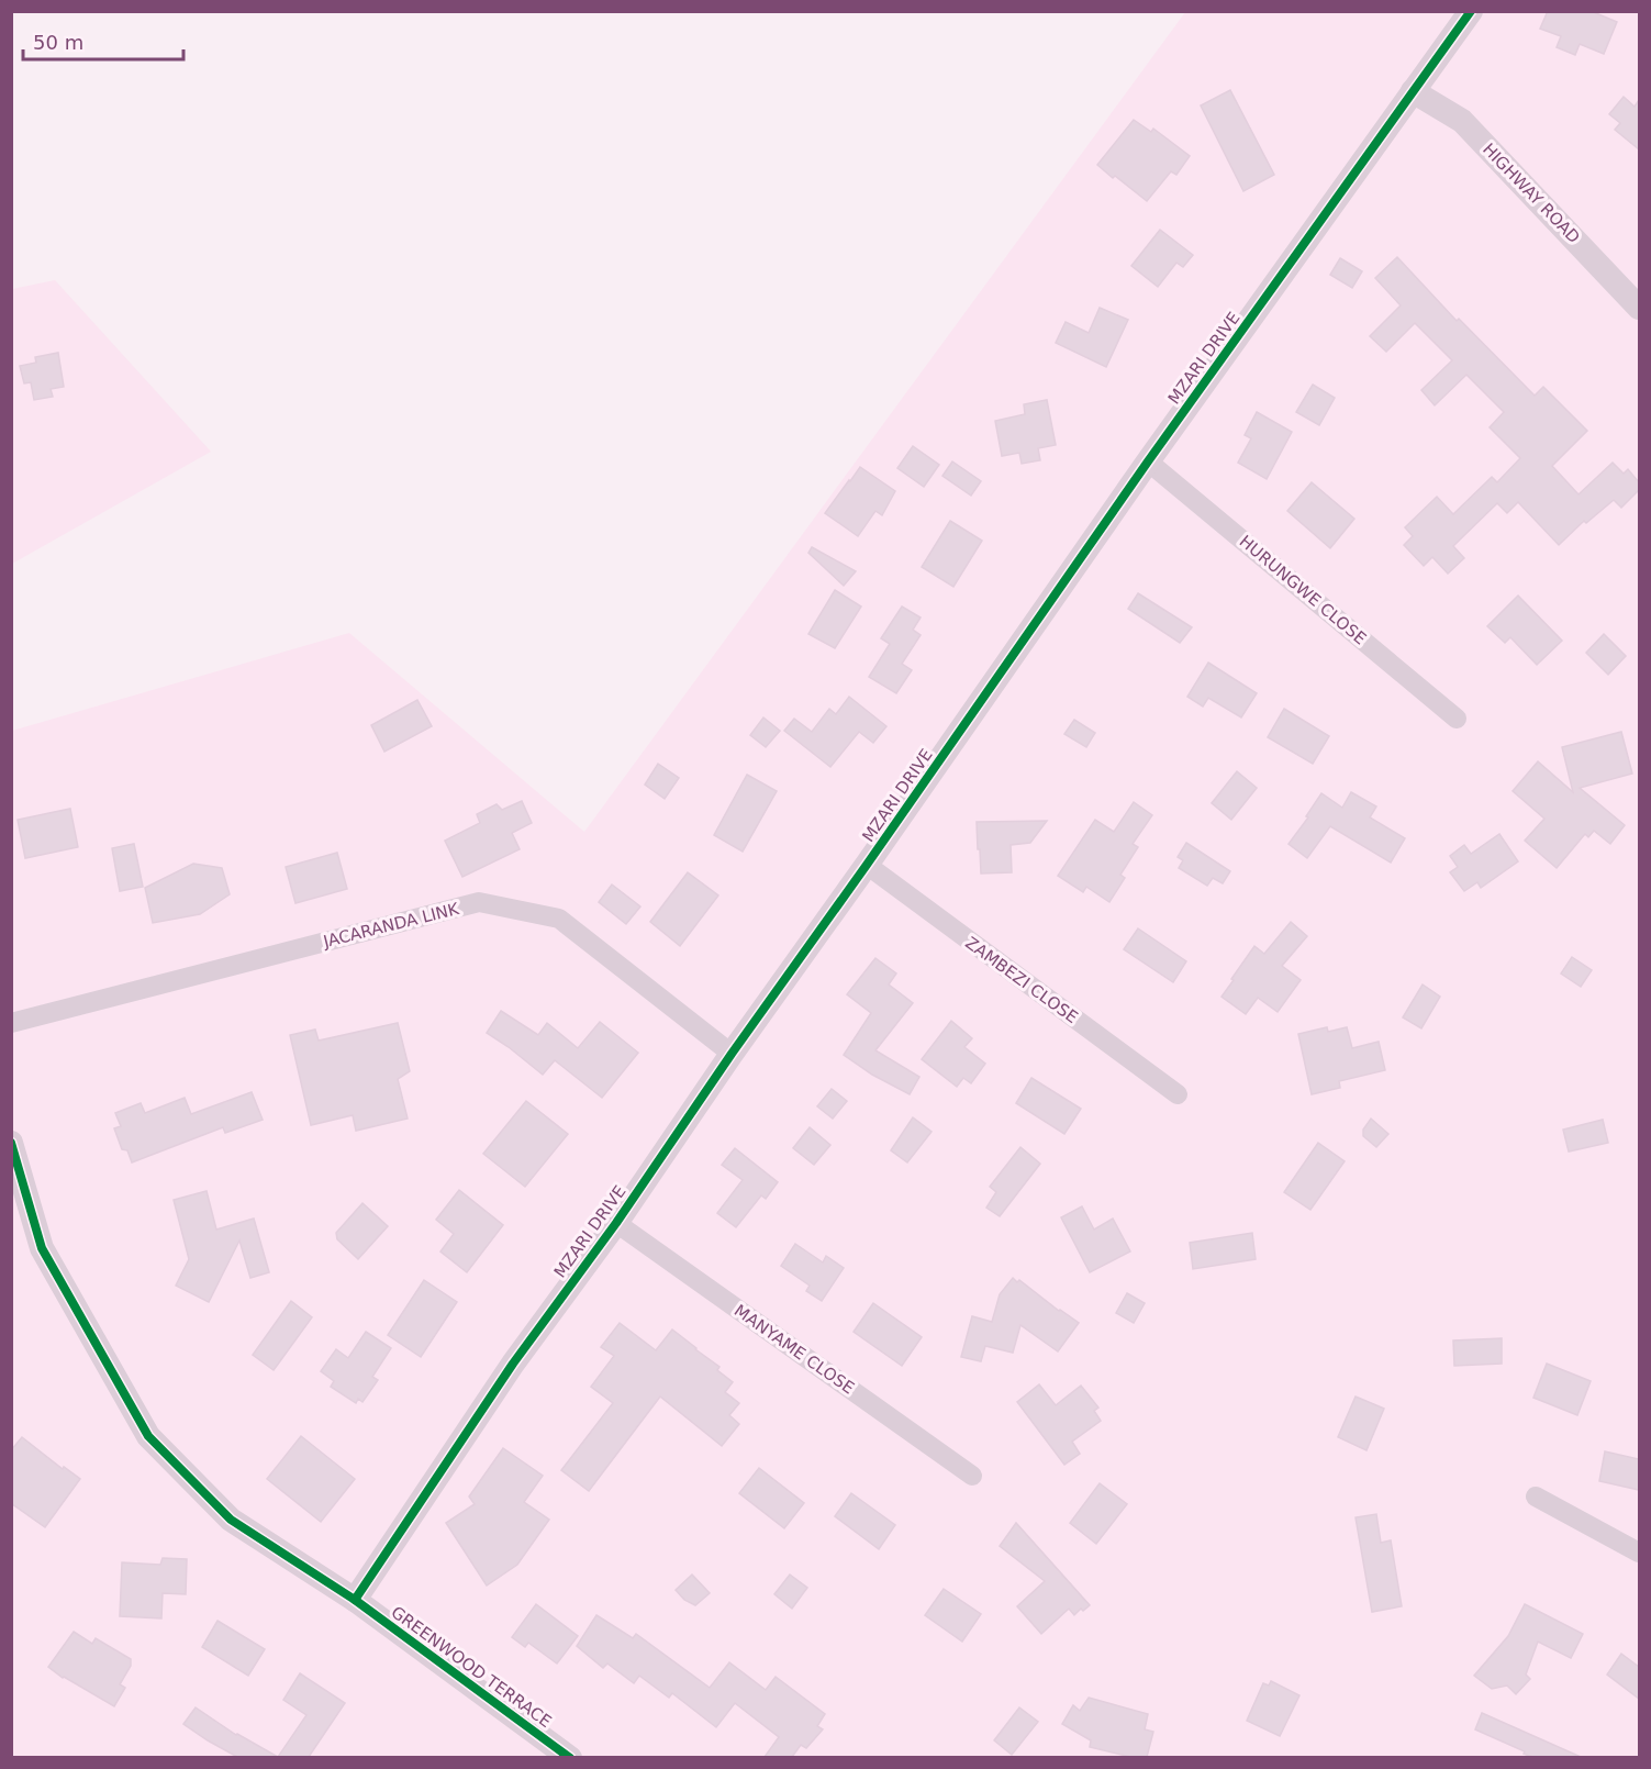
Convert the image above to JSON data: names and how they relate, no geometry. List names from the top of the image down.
{
  "streets": {
    "street": [
      "HIGHWAY ROAD",
      "MZARI DRIVE",
      "HURUNGWE CLOSE",
      "JACARANDA LINK",
      "ZAMBEZI CLOSE",
      "MANYAME CLOSE",
      "GREENWOOD TERRACE"
    ]
  },
  "crossings": [
    ["HIGHWAY ROAD", "MZARI DRIVE"],
    ["MZARI DRIVE", "HURUNGWE CLOSE"],
    ["MZARI DRIVE", "JACARANDA LINK"],
    ["MZARI DRIVE", "ZAMBEZI CLOSE"],
    ["MZARI DRIVE", "MANYAME CLOSE"],
    ["MZARI DRIVE", "GREENWOOD TERRACE"]
  ],
  "scale_bar": "50 m"
}
